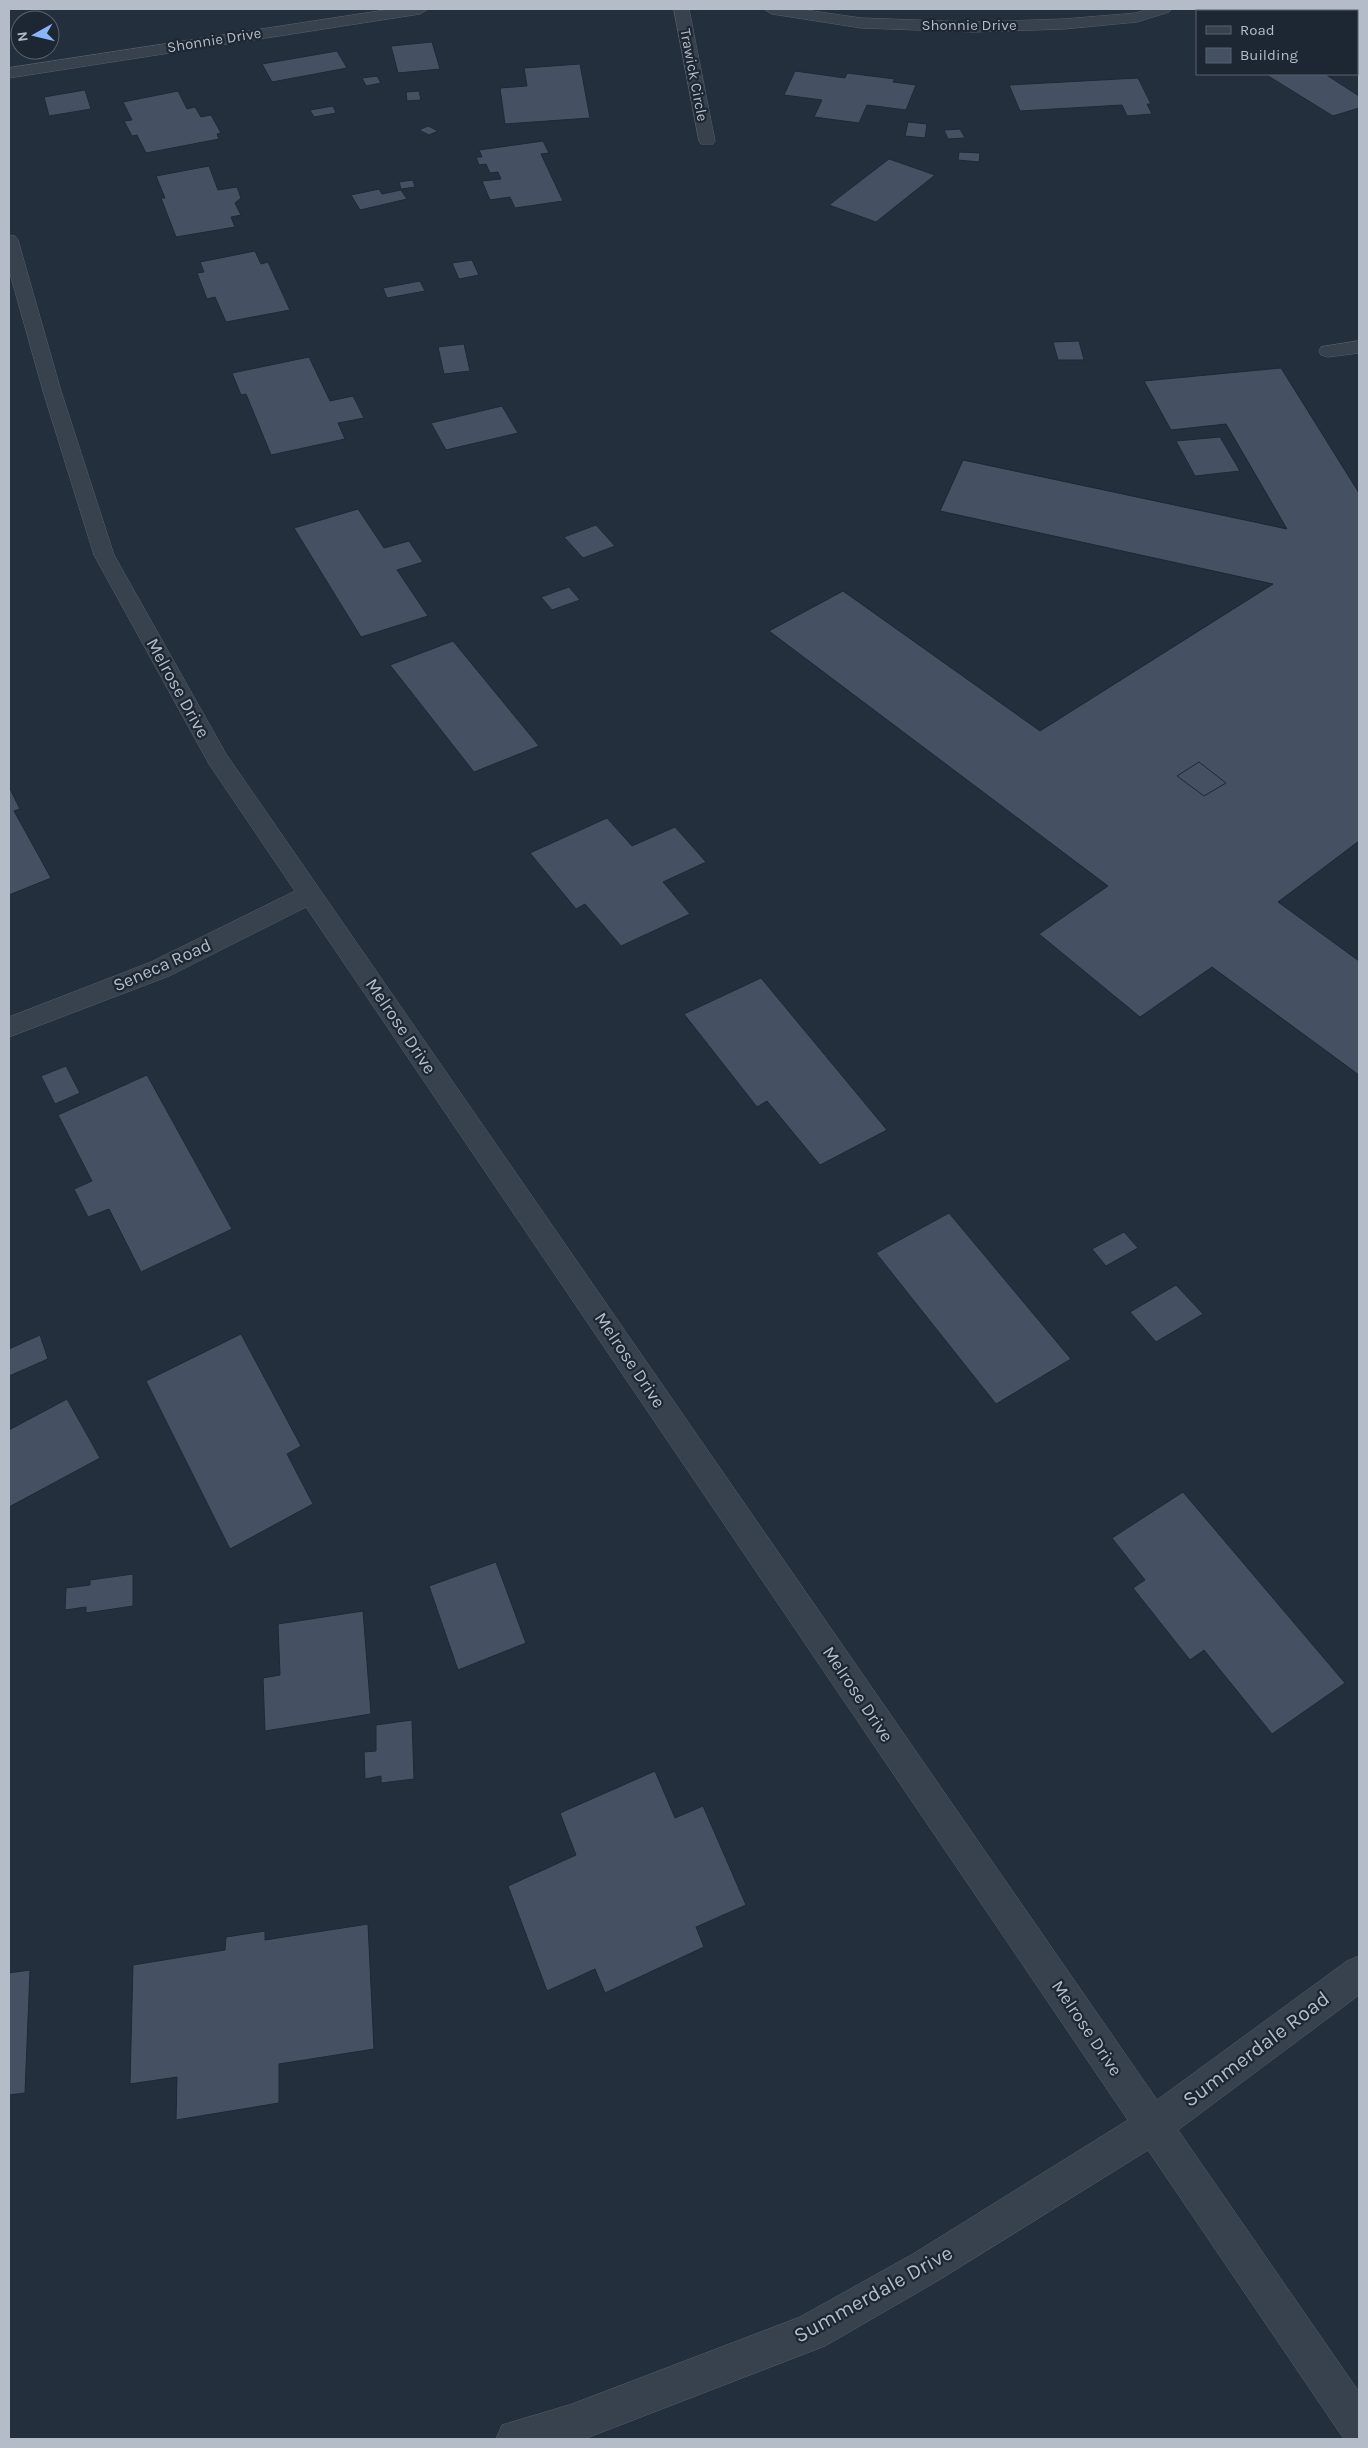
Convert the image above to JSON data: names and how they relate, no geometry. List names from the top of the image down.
{
  "streets": {
    "street": [
      "Shonnie Drive",
      "Trawick Circle",
      "Melrose Drive",
      "Seneca Road",
      "Summerdale Road",
      "Summerdale Drive"
    ]
  },
  "crossings": [
    ["Melrose Drive", "Seneca Road"],
    ["Melrose Drive", "Summerdale Road"],
    ["Melrose Drive", "Summerdale Drive"],
    ["Summerdale Road", "Summerdale Drive"]
  ],
  "legend": ["Road", "Building"],
  "north": "left"
}
